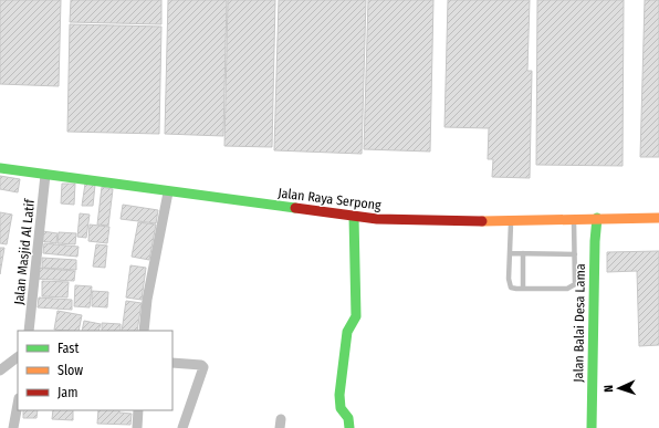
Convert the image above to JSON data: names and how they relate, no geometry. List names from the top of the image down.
{
  "streets": {
    "main road": ["Jalan Raya Serpong", "Jalan Balai Desa Lama"],
    "street": ["Jalan Masjid Al Latif"]
  },
  "crossings": [
    ["Jalan Raya Serpong", "Jalan Masjid Al Latif"],
    ["Jalan Raya Serpong", "Jalan Balai Desa Lama"]
  ],
  "legend": ["Fast", "Slow", "Jam"],
  "north": "left"
}
